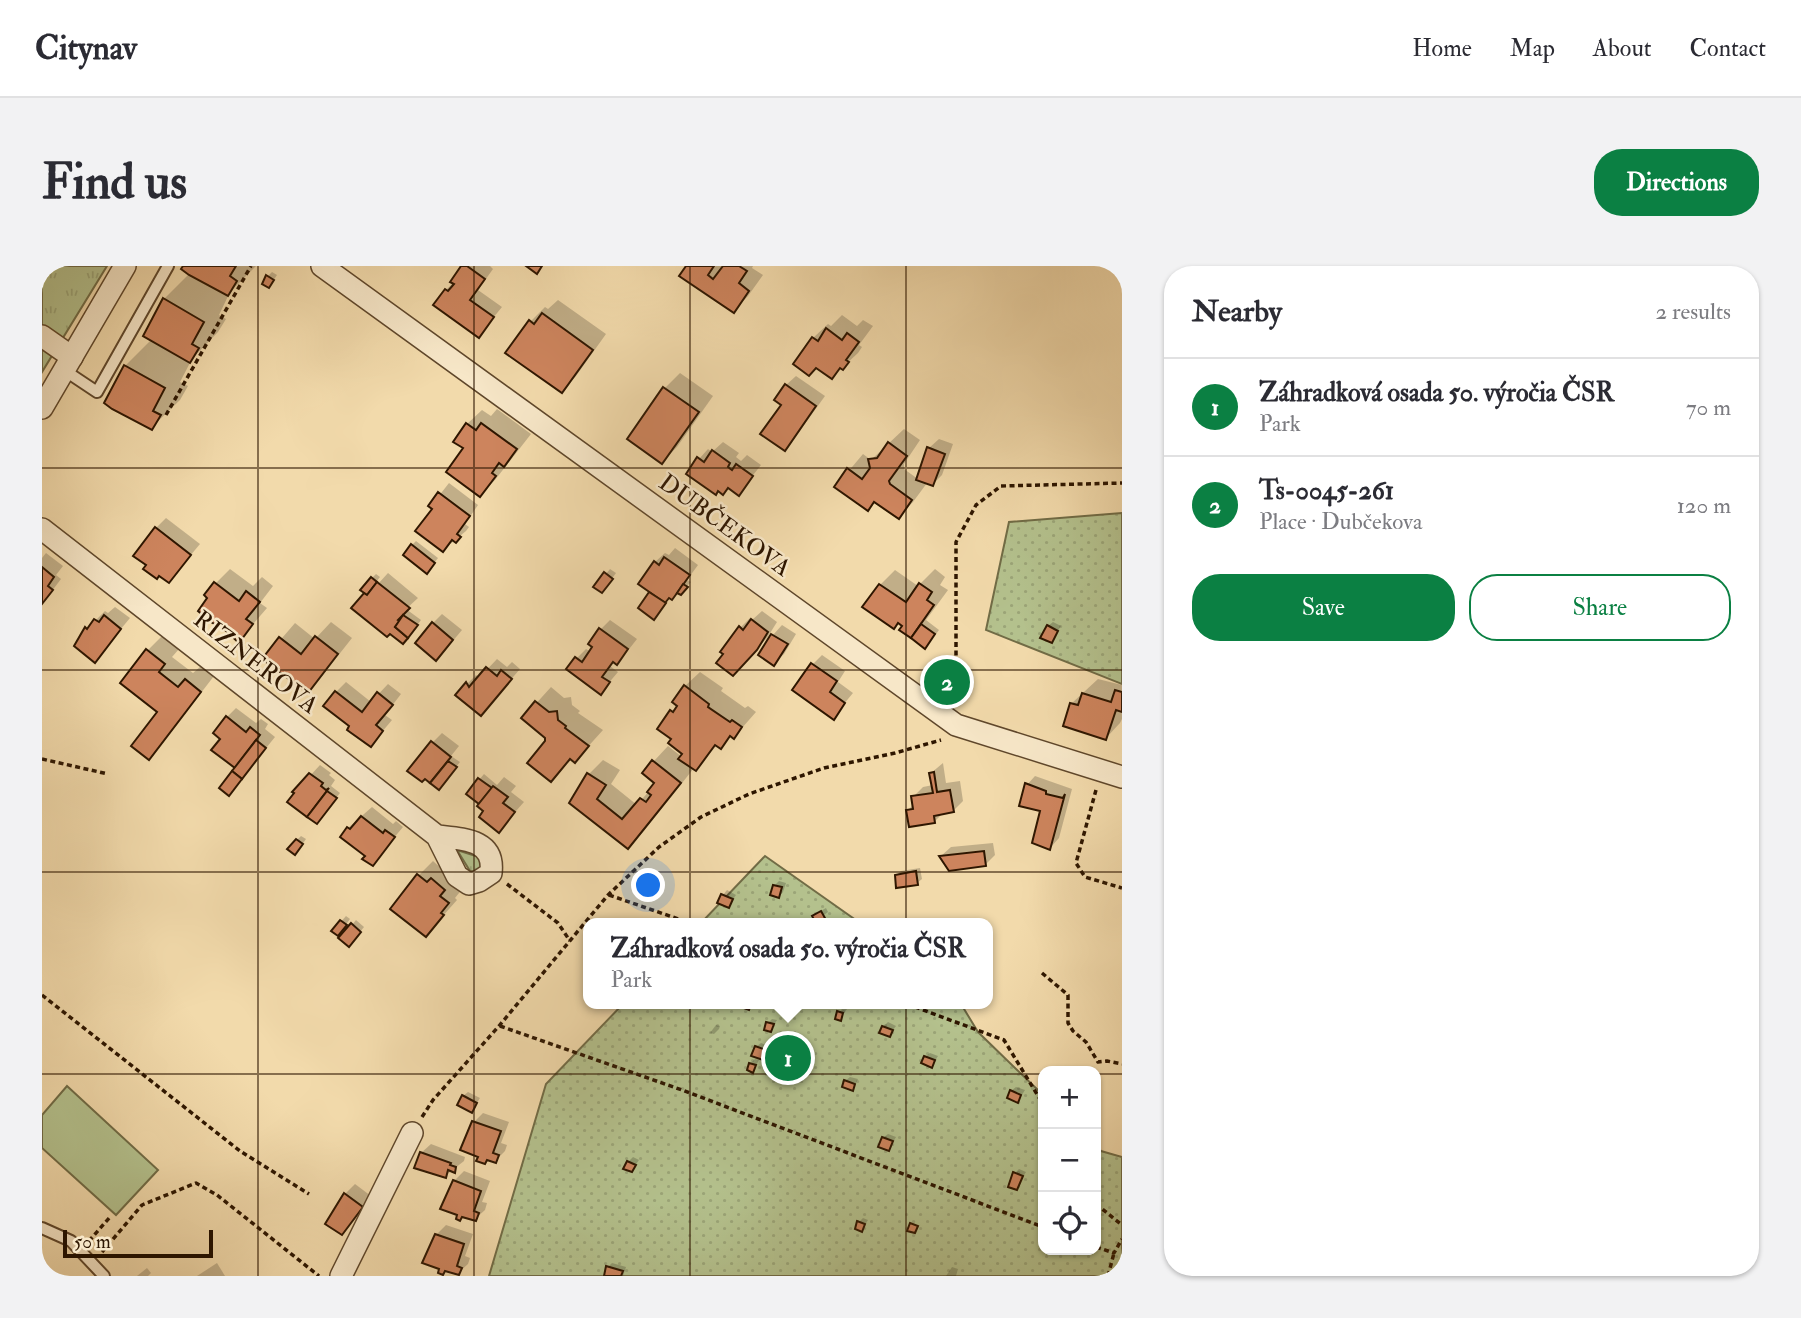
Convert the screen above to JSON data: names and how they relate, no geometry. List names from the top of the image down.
{
  "streets": {
    "street": ["DUBČEKOVA", "RIZNEROVA"]
  },
  "scale_bar": "50 m",
  "page": {
    "header": "Citynav",
    "nav": [
      "Home",
      "Map",
      "About",
      "Contact"
    ],
    "buttons": [
      "Directions",
      ["Save", "Share"]
    ],
    "title": "Find us",
    "heading": ["Nearby", "2 results"],
    "list": [
      {
        "mark": "1",
        "name": "Záhradková osada 50. výročia ČSR",
        "note": "Park",
        "value": "70 m"
      },
      {
        "mark": "2",
        "name": "Ts-0045-261",
        "note": "Place · Dubčekova",
        "value": "120 m"
      }
    ],
    "pins": ["2", "1"],
    "popup": ["Záhradková osada 50. výročia ČSR", "Park"],
    "map_buttons": ["+", "−"],
    "scale": "50 m"
  }
}
